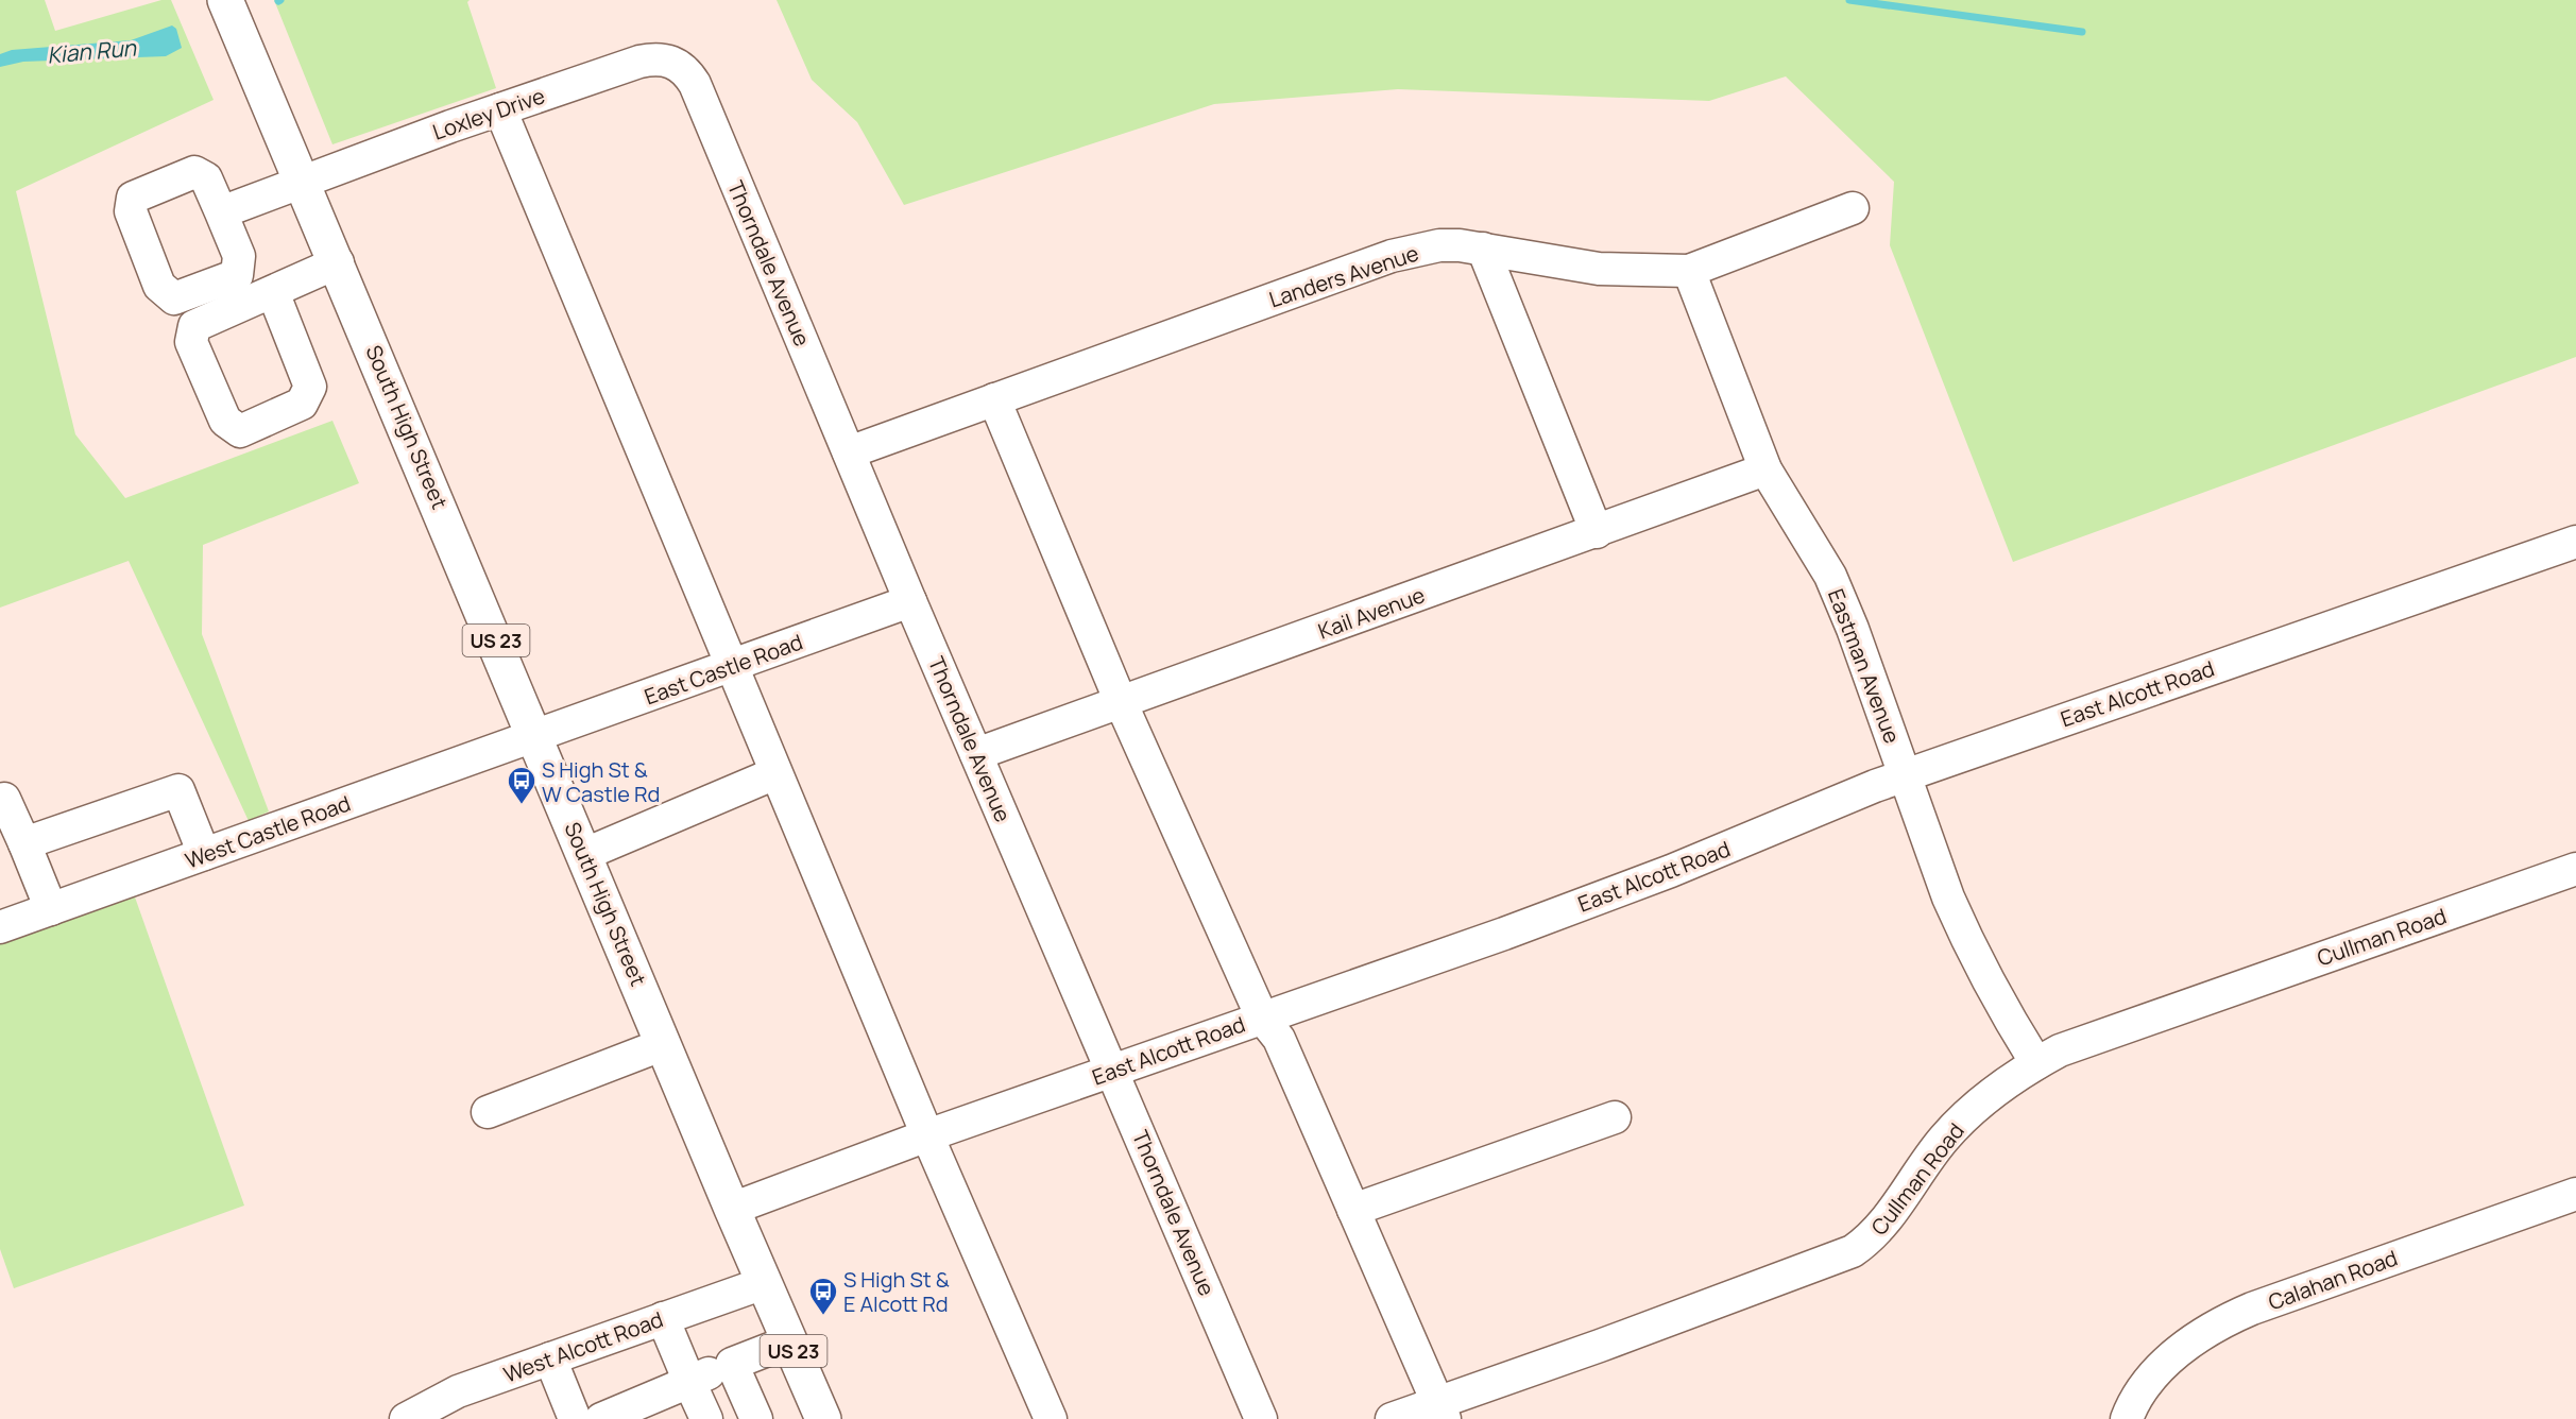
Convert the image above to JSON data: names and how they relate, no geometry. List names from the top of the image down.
{
  "streets": {
    "main road": ["South High Street", "US 23"],
    "street": [
      "Loxley Drive",
      "Thorndale Avenue",
      "Landers Avenue",
      "Kail Avenue",
      "Eastman Avenue",
      "East Castle Road",
      "East Alcott Road",
      "West Castle Road",
      "Cullman Road",
      "Calahan Road",
      "West Alcott Road"
    ]
  },
  "crossings": [
    ["Loxley Drive", "Thorndale Avenue"],
    ["Loxley Drive", "South High Street"],
    ["Thorndale Avenue", "Landers Avenue"],
    ["Thorndale Avenue", "Kail Avenue"],
    ["Thorndale Avenue", "East Castle Road"],
    ["Thorndale Avenue", "East Alcott Road"],
    ["Landers Avenue", "Eastman Avenue"],
    ["South High Street", "East Castle Road"],
    ["South High Street", "East Alcott Road"],
    ["South High Street", "West Castle Road"],
    ["South High Street", "West Alcott Road"],
    ["Kail Avenue", "Eastman Avenue"],
    ["Eastman Avenue", "East Alcott Road"],
    ["Eastman Avenue", "Cullman Road"],
    ["East Castle Road", "West Castle Road"]
  ],
  "water": ["Kian Run"],
  "places": {
    "bus stop": ["S High St & W Castle Rd", "S High St & E Alcott Rd"]
  }
}
